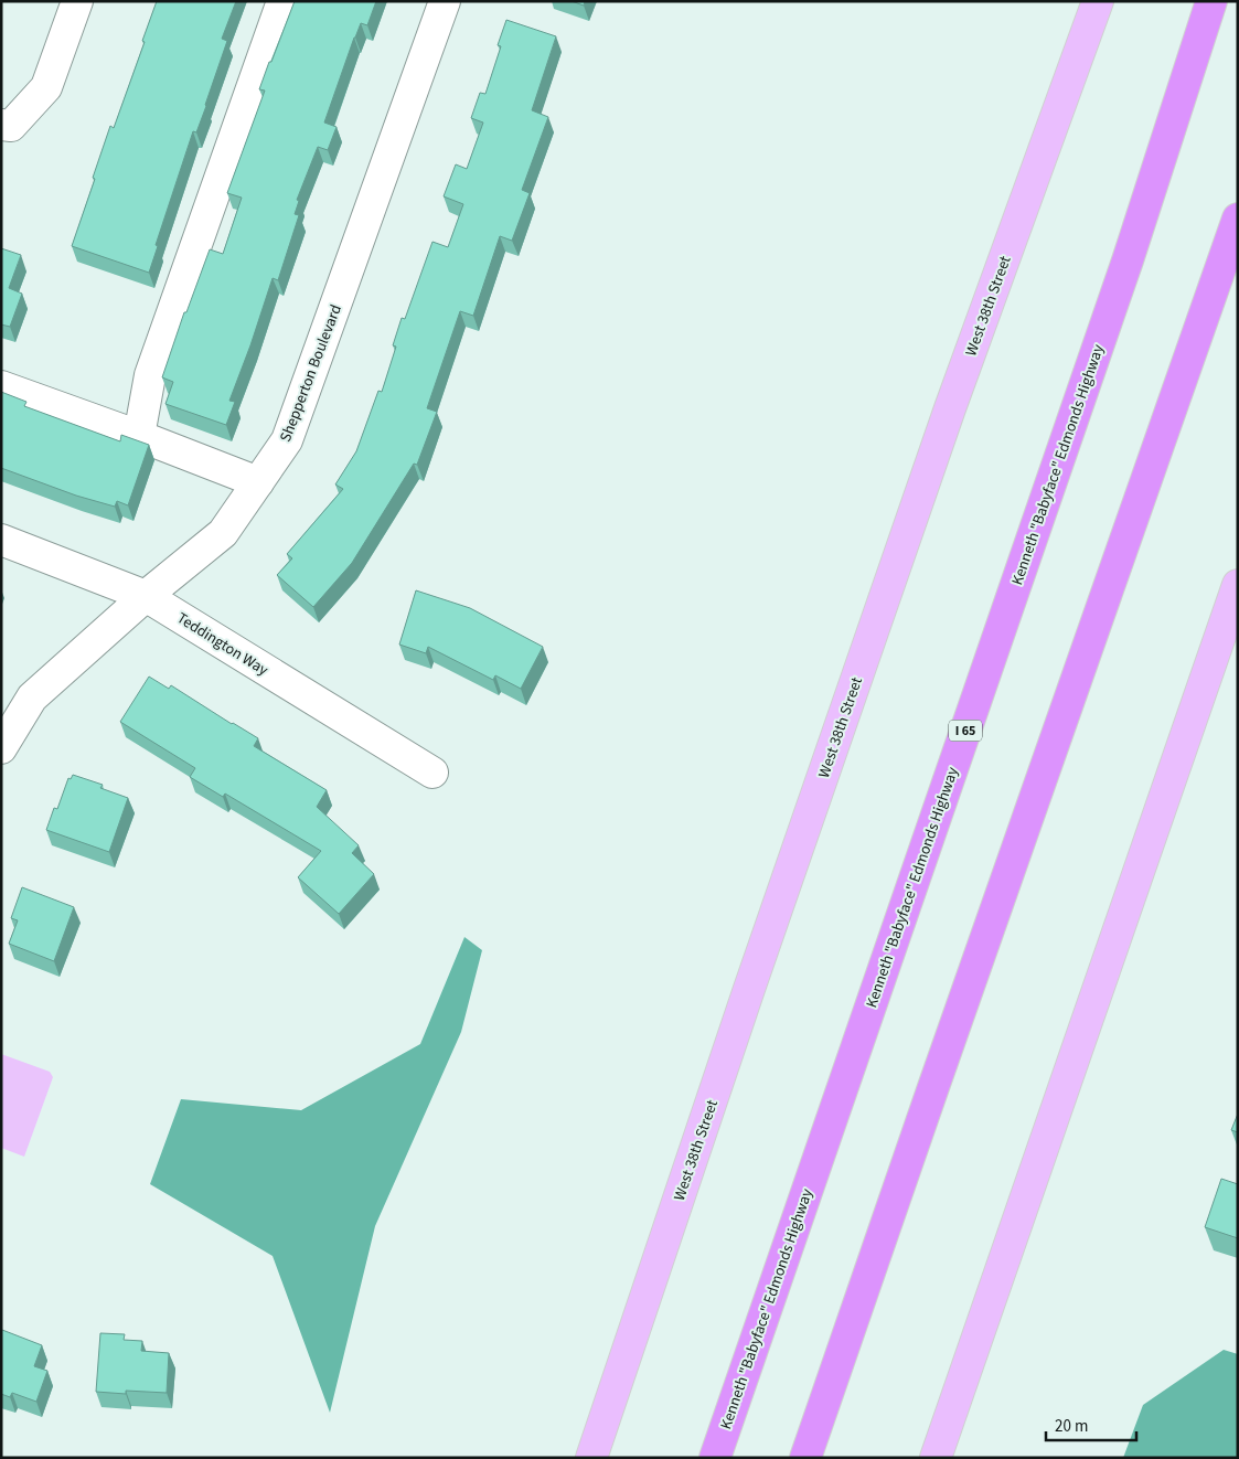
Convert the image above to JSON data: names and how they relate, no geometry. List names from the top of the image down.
{
  "streets": {
    "highway": ["Kenneth \"Babyface\" Edmonds Highway", "I 65"],
    "main road": ["West 38th Street"],
    "street": ["Shepperton Boulevard", "Teddington Way"]
  },
  "crossings": [
    ["Shepperton Boulevard", "Teddington Way"]
  ],
  "scale_bar": "20 m"
}
